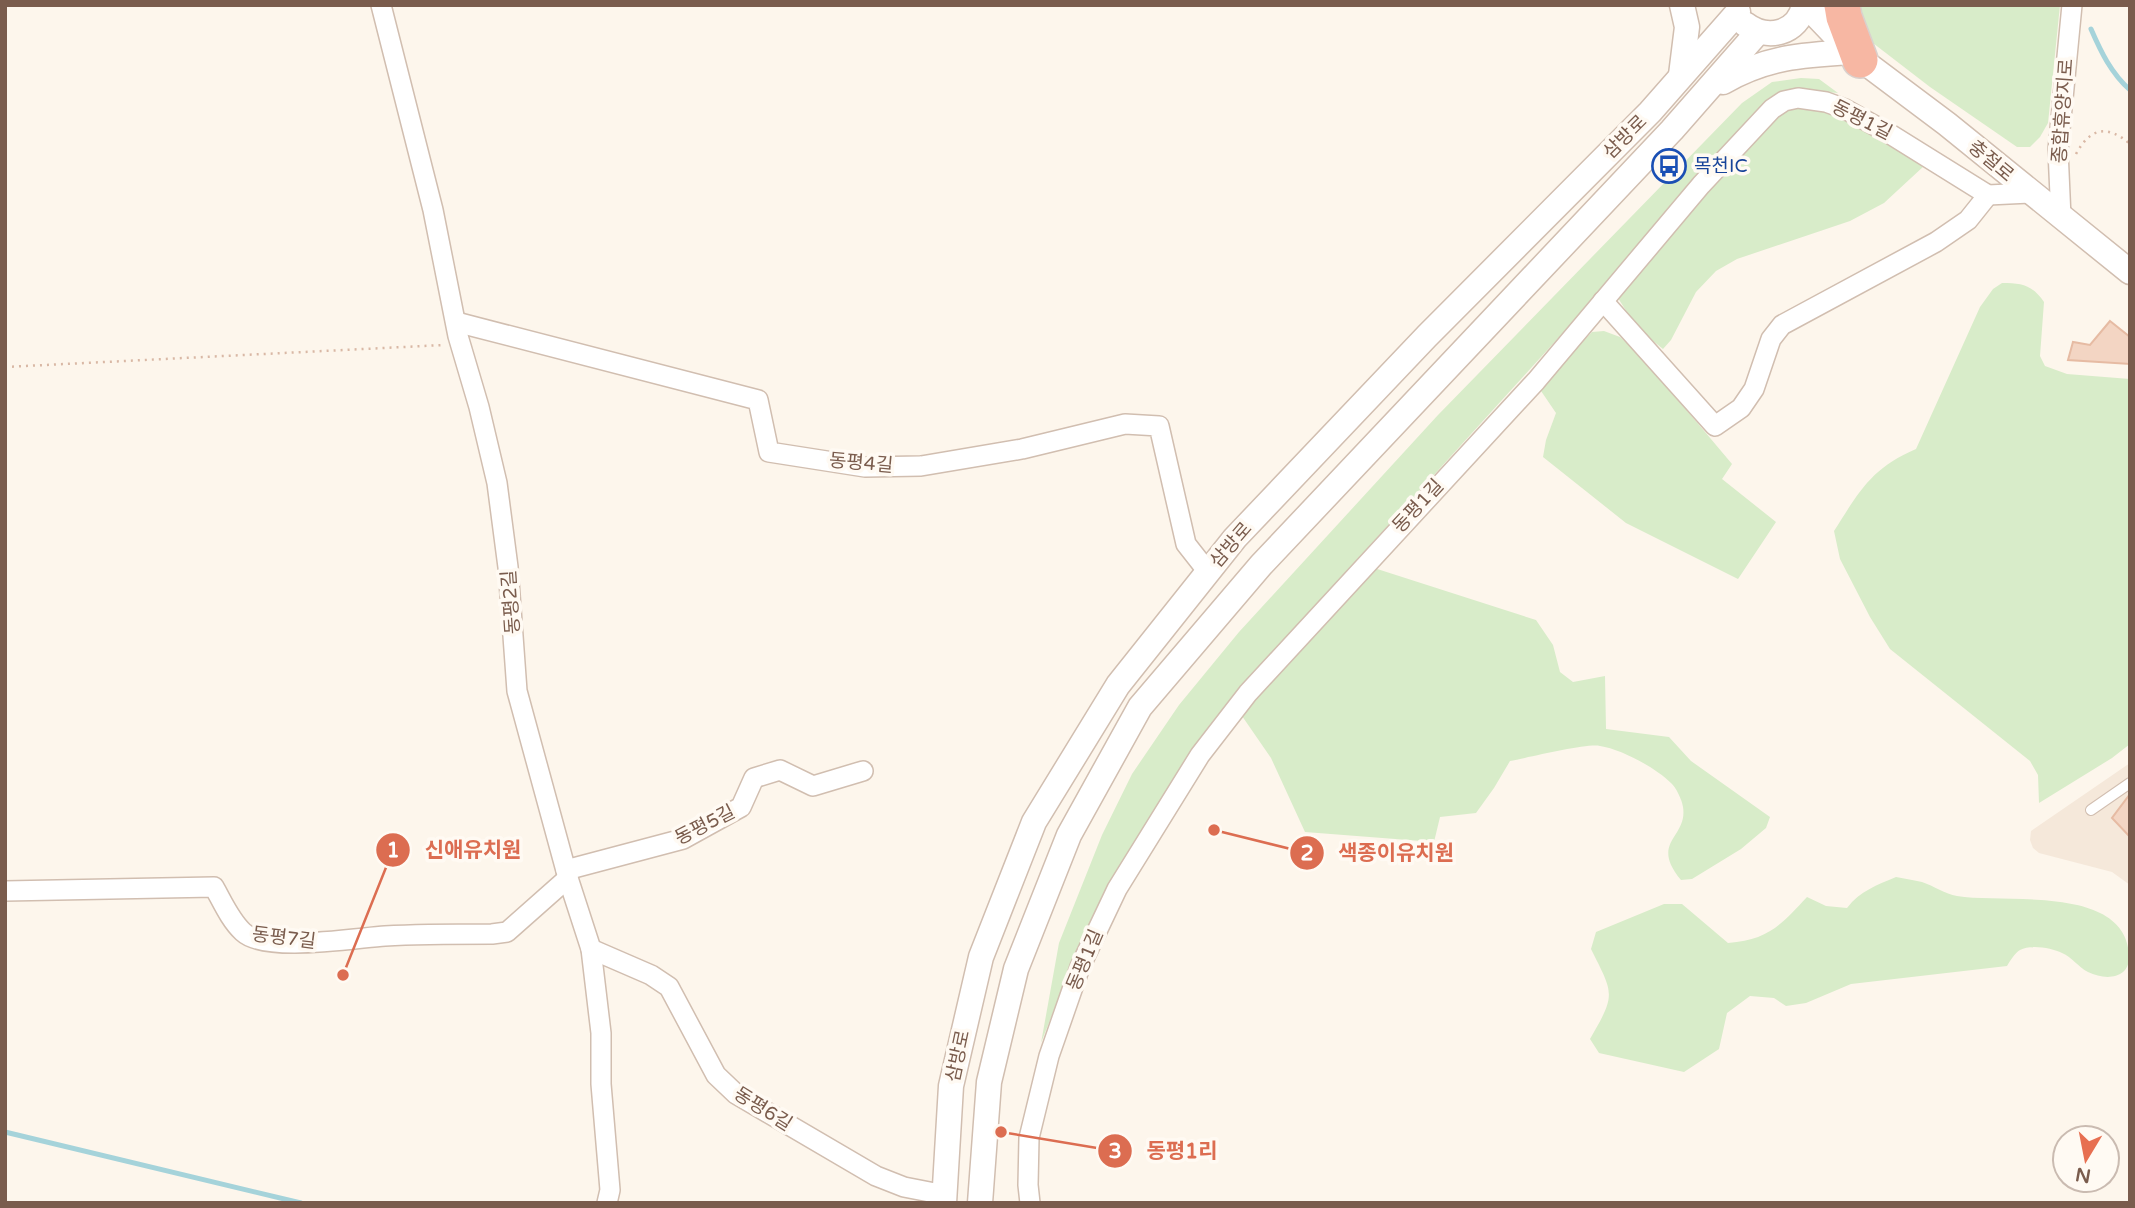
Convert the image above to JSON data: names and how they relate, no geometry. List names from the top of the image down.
{
  "streets": {
    "street": [
      "종합휴양지로",
      "동평1길",
      "삼방로",
      "충절로",
      "동평4길",
      "동평2길",
      "동평5길",
      "동평7길",
      "동평6길"
    ]
  },
  "crossings": [
    ["종합휴양지로", "충절로"],
    ["삼방로", "충절로"],
    ["삼방로", "동평4길"],
    ["삼방로", "동평6길"],
    ["동평4길", "동평2길"],
    ["동평2길", "동평5길"],
    ["동평2길", "동평7길"],
    ["동평2길", "동평6길"],
    ["동평5길", "동평7길"]
  ],
  "places": {
    "bus stop": ["목천IC"],
    "other": ["색종이유치원", "신애유치원", "동평1리"]
  },
  "north": "bottom"
}
